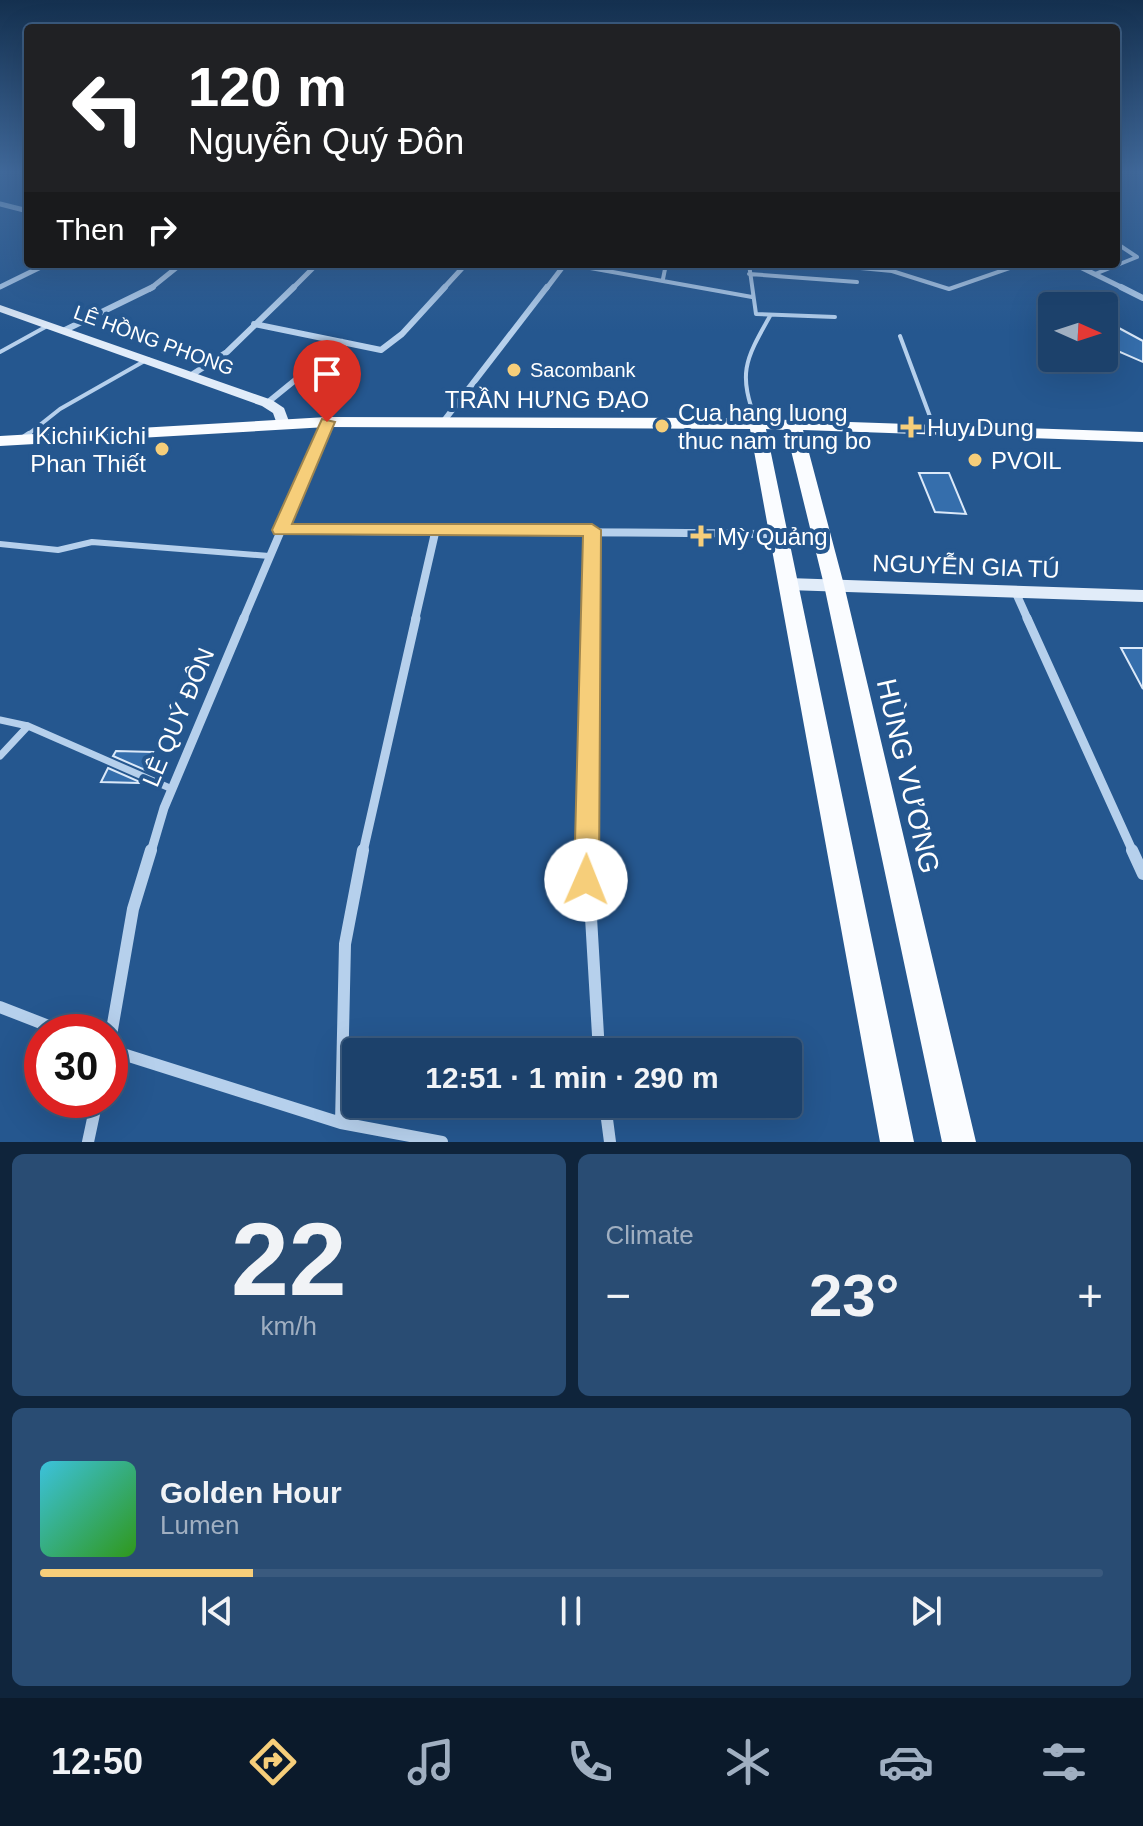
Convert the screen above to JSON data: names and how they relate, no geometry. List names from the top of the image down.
{
  "streets": {
    "main road": [
      "LÊ HỒNG PHONG",
      "TRẦN HƯNG ĐẠO",
      "NGUYỄN GIA TÚ",
      "HÙNG VƯƠNG"
    ],
    "street": ["LÊ QUÝ ĐÔN"]
  },
  "crossings": [
    ["TRẦN HƯNG ĐẠO", "LÊ QUÝ ĐÔN"],
    ["TRẦN HƯNG ĐẠO", "HÙNG VƯƠNG"],
    ["NGUYỄN GIA TÚ", "HÙNG VƯƠNG"]
  ],
  "places": {
    "other": [
      "Sacombank",
      "Cua hang luong thuc nam trung bo",
      "Kichi Kichi Phan Thiết",
      "PVOIL"
    ],
    "health": ["Huy Dung", "Mỳ Quảng"]
  },
  "north": "right",
  "page": {
    "turn": ["120 m", "Nguyễn Quý Đôn"],
    "then": "Then",
    "limit": "30",
    "trip": "12:51 · 1 min · 290 m",
    "tile": [
      ["22", "km/h"],
      "Climate"
    ],
    "heat": ["−", "23°", "+"],
    "song": ["Golden Hour", "Lumen"],
    "tabs": "12:50"
  }
}
